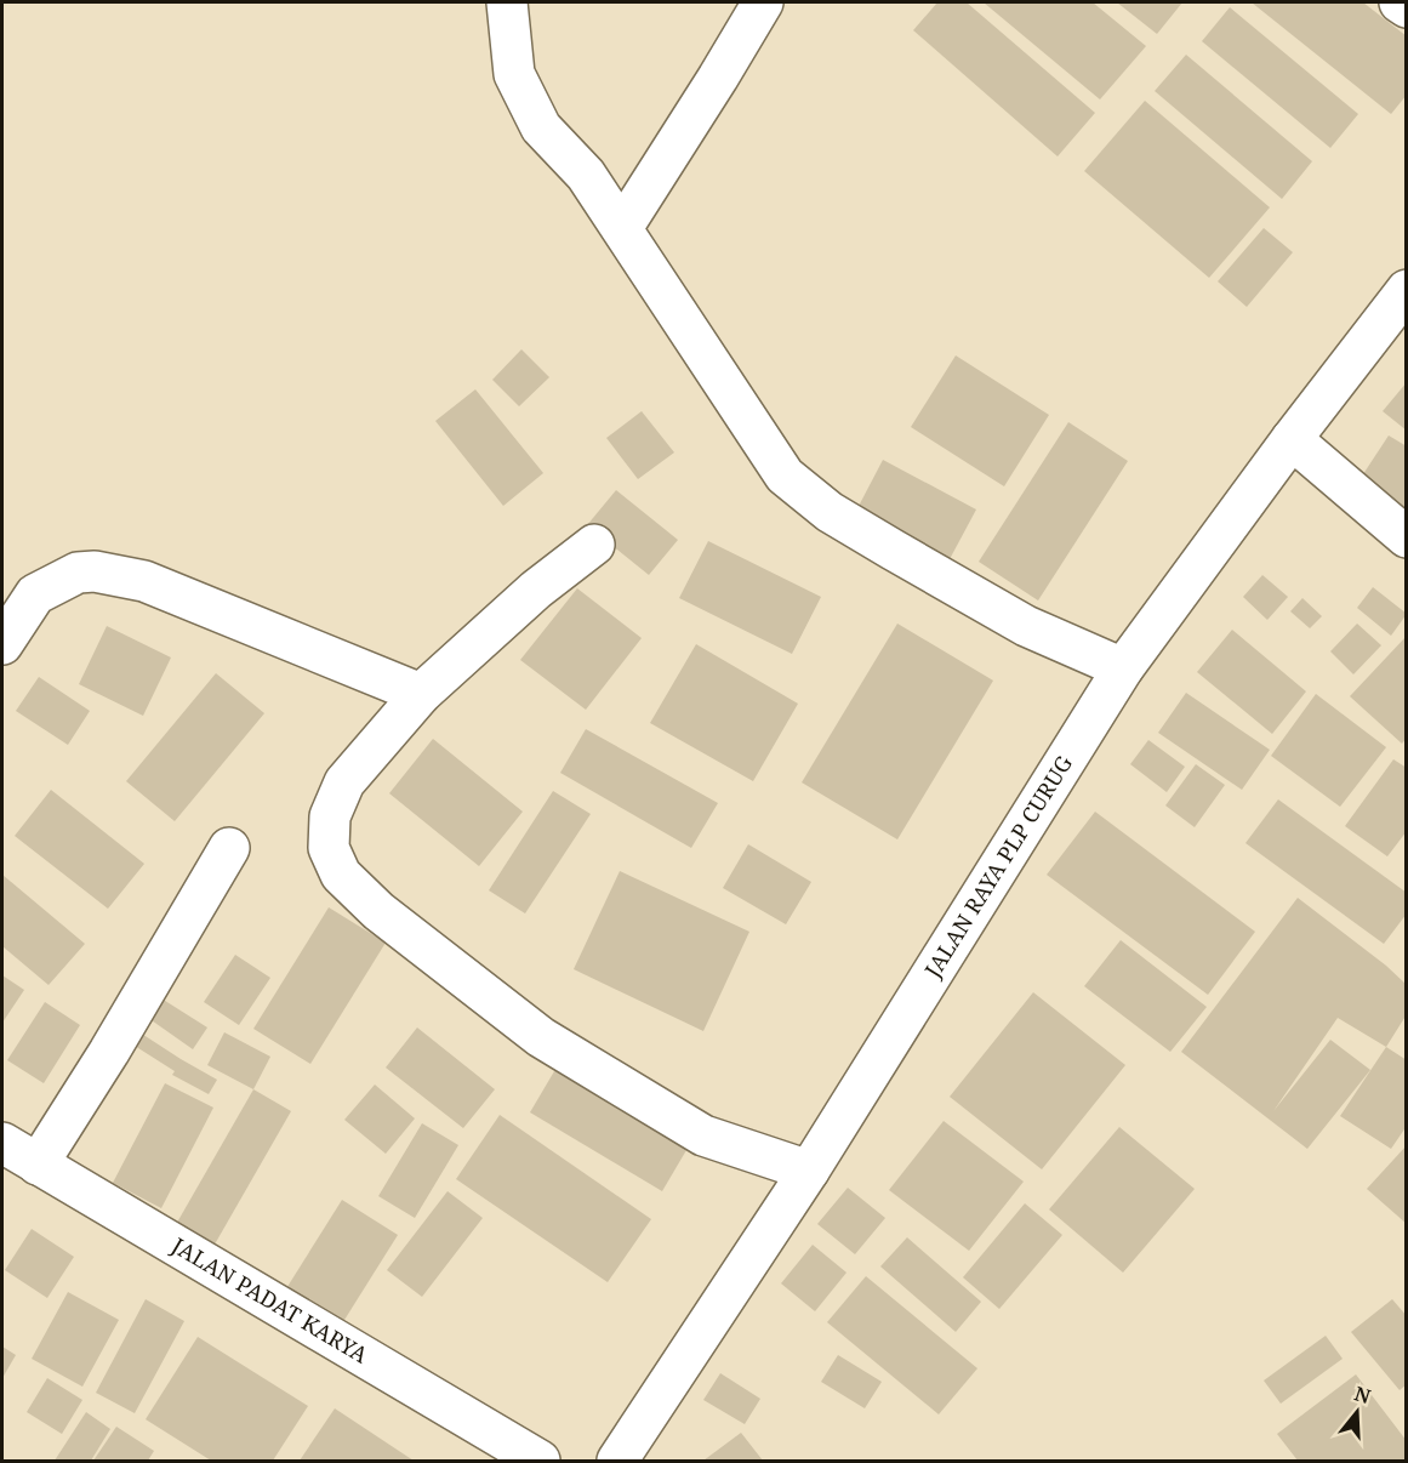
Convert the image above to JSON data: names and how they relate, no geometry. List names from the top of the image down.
{
  "streets": {
    "street": ["JALAN RAYA PLP CURUG", "JALAN PADAT KARYA"]
  },
  "north": "top"
}
